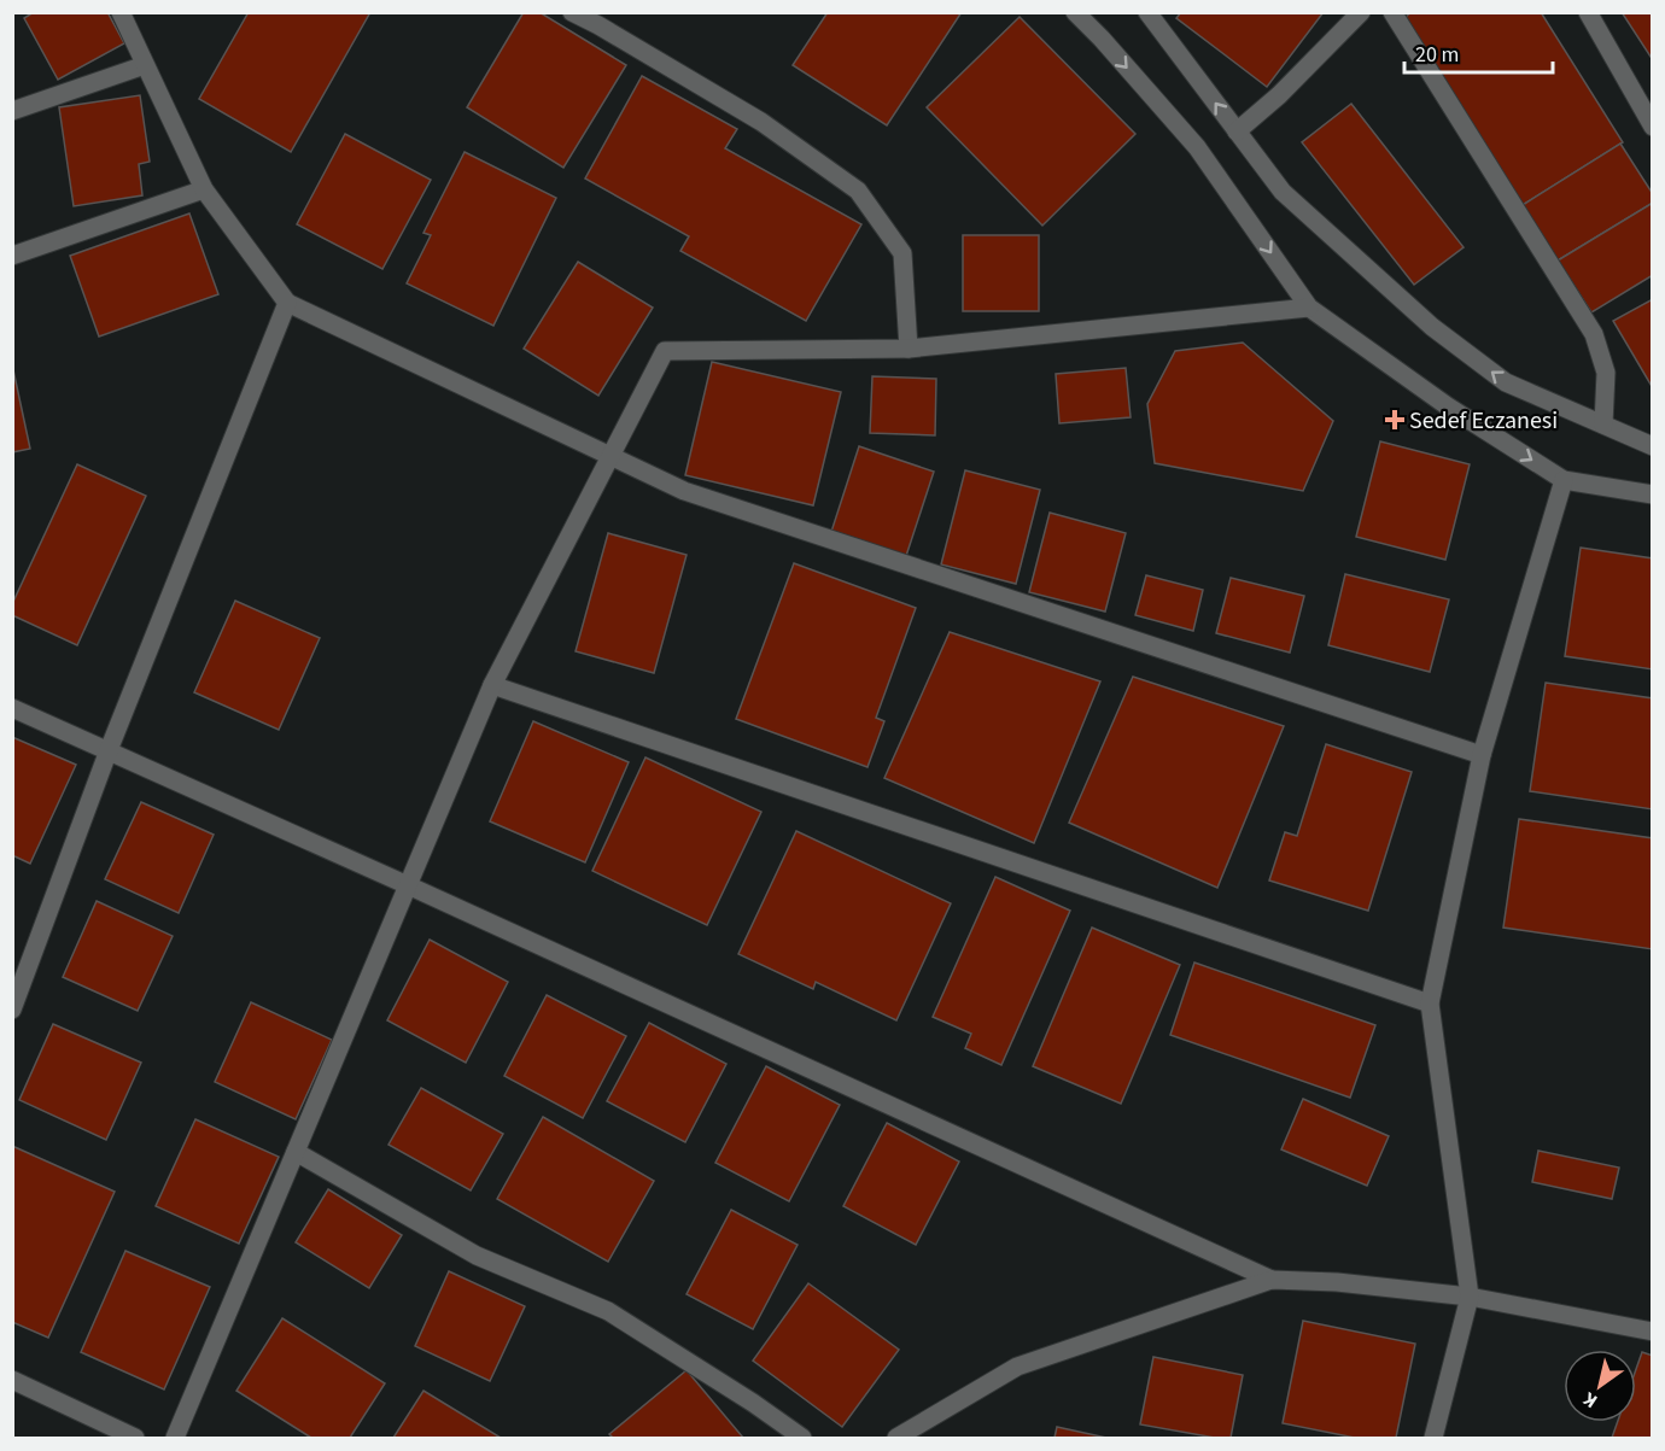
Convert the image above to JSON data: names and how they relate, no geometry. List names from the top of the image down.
{
  "places": {
    "health": ["Sedef Eczanesi"]
  },
  "scale_bar": "20 m",
  "north": "bottom left"
}
